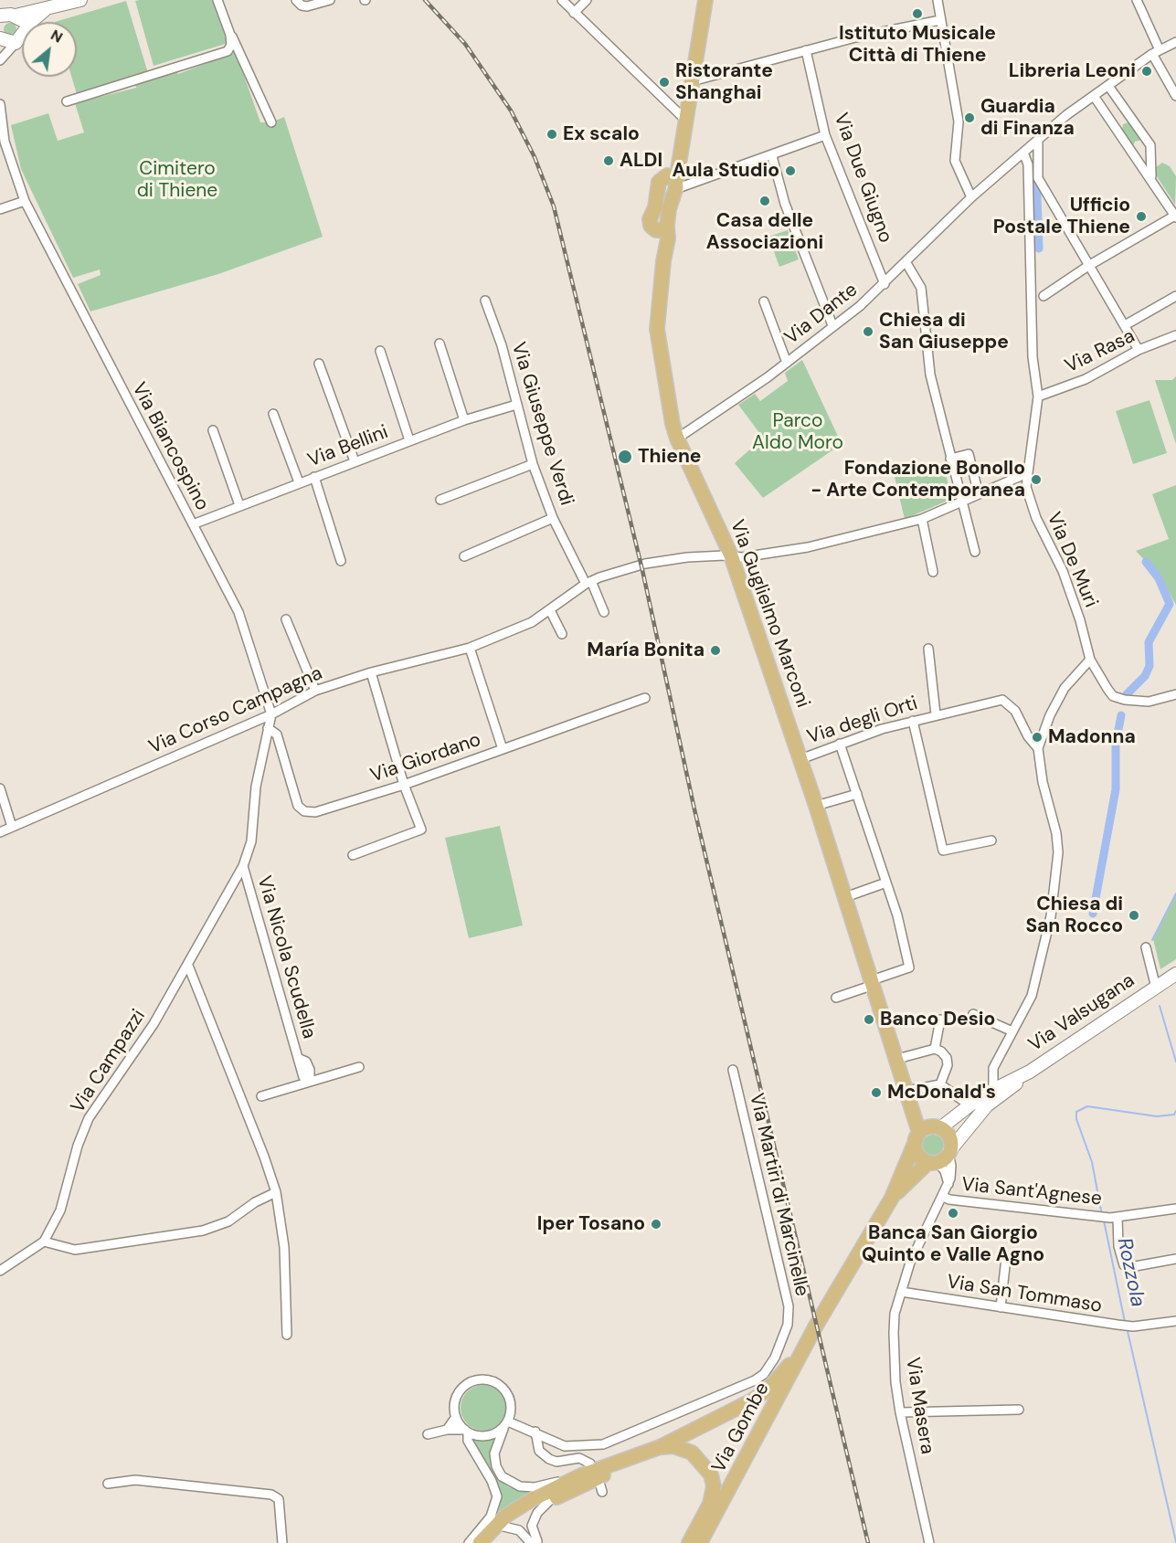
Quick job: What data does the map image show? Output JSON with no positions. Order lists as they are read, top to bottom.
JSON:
{
  "streets": {
    "main road": ["Via Guglielmo Marconi", "Via Valsugana", "Via Gombe"],
    "street": [
      "Via Due Giugno",
      "Via Dante",
      "Via Rasa",
      "Via Giuseppe Verdi",
      "Via Biancospino",
      "Via Bellini",
      "Via De Muri",
      "Via Corso Campagna",
      "Via degli Orti",
      "Via Giordano",
      "Via Nicola Scudella",
      "Via Campazzi",
      "Via Sant'Agnese",
      "Via Martiri di Marcinelle",
      "Via San Tommaso",
      "Via Masera"
    ]
  },
  "crossings": [
    ["Via Due Giugno", "Via Dante"],
    ["Via Dante", "Via De Muri"],
    ["Via Dante", "Via Guglielmo Marconi"],
    ["Via Rasa", "Via De Muri"],
    ["Via Giuseppe Verdi", "Via Bellini"],
    ["Via Giuseppe Verdi", "Via Corso Campagna"],
    ["Via Biancospino", "Via Bellini"],
    ["Via Biancospino", "Via Corso Campagna"],
    ["Via Biancospino", "Via Campazzi"],
    ["Via De Muri", "Via Corso Campagna"],
    ["Via Guglielmo Marconi", "Via Corso Campagna"],
    ["Via Guglielmo Marconi", "Via degli Orti"],
    ["Via Guglielmo Marconi", "Via Valsugana"],
    ["Via Guglielmo Marconi", "Via Masera"],
    ["Via Guglielmo Marconi", "Via Gombe"],
    ["Via Corso Campagna", "Via Campazzi"],
    ["Via Giordano", "Via Campazzi"],
    ["Via Nicola Scudella", "Via Campazzi"],
    ["Via Valsugana", "Via Masera"],
    ["Via Sant'Agnese", "Via Masera"],
    ["Via San Tommaso", "Via Masera"]
  ],
  "water": ["Rozzola"],
  "parks": ["Cimitero di Thiene", "Parco Aldo Moro"],
  "places": [
    "Istituto Musicale Città di Thiene",
    "Libreria Leoni",
    "Ristorante Shanghai",
    "Guardia di Finanza",
    "Ex scalo",
    "ALDI",
    "Aula Studio",
    "Casa delle Associazioni",
    "Ufficio Postale Thiene",
    "Chiesa di San Giuseppe",
    "Thiene",
    "Fondazione Bonollo - Arte Contemporanea",
    "María Bonita",
    "Madonna",
    "Chiesa di San Rocco",
    "Banco Desio",
    "McDonald's",
    "Banca San Giorgio Quinto e Valle Agno",
    "Iper Tosano"
  ],
  "north": "top right"
}
